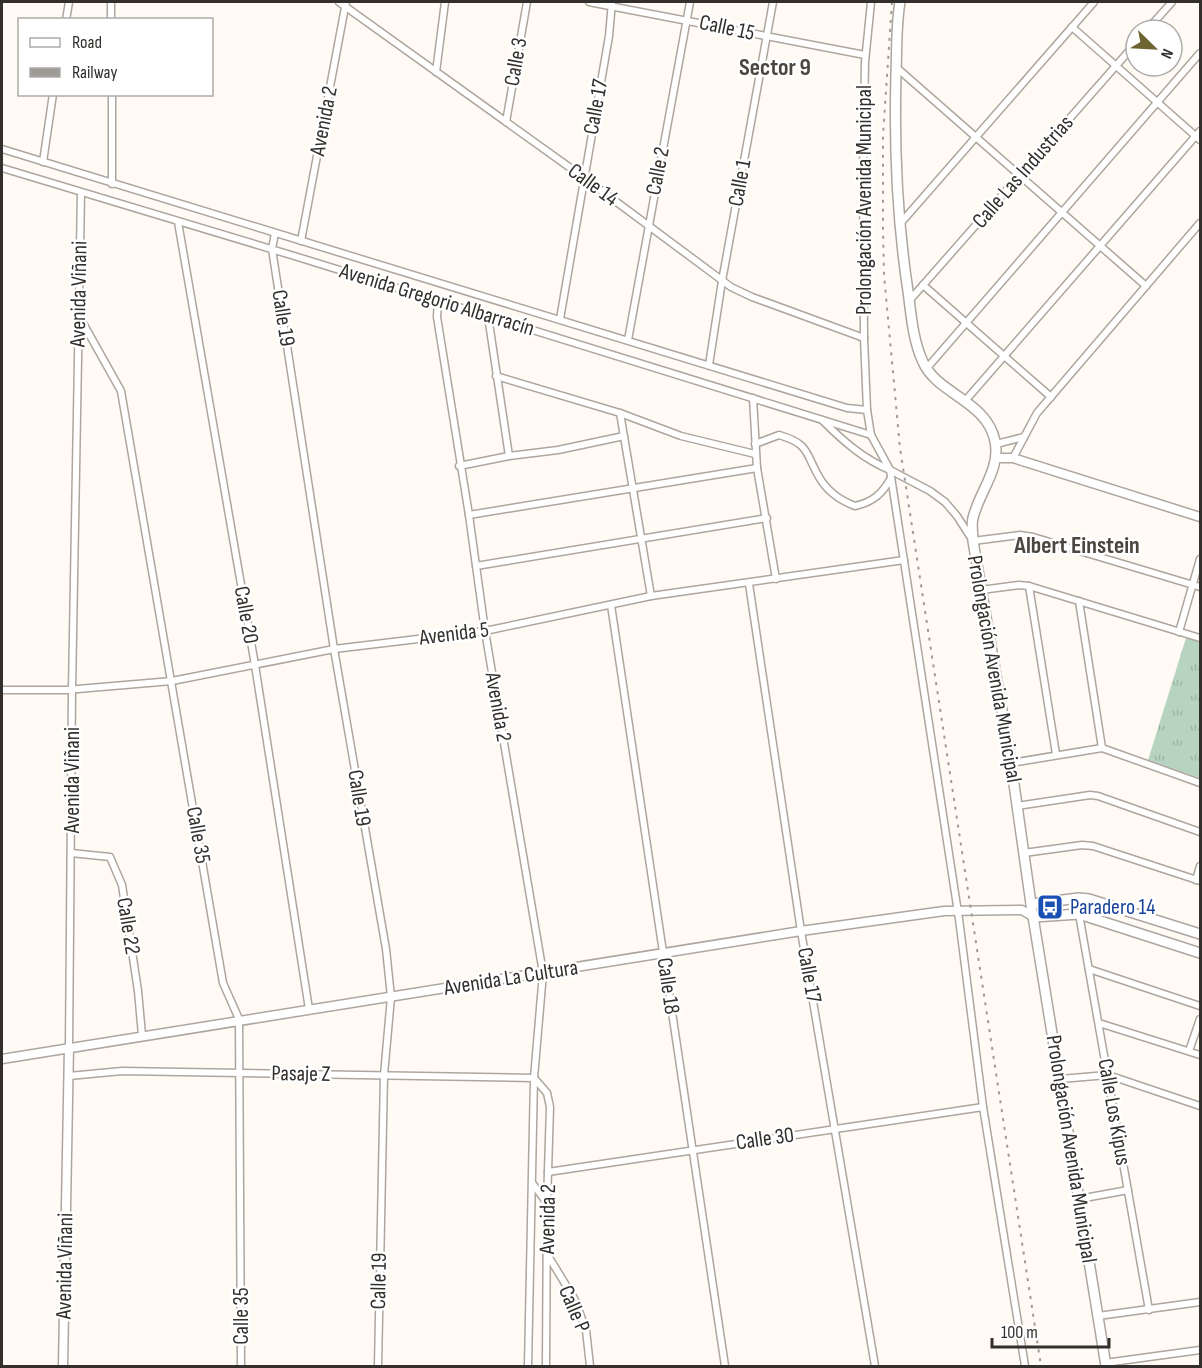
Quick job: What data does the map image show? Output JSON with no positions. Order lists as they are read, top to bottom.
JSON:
{
  "streets": {
    "main road": ["Prolongación Avenida Municipal"],
    "street": [
      "Calle 15",
      "Calle 3",
      "Calle 17",
      "Avenida 2",
      "Calle 2",
      "Calle Las Industrias",
      "Calle 1",
      "Calle 14",
      "Avenida Viñani",
      "Avenida Gregorio Albarracín",
      "Calle 19",
      "Calle 20",
      "Avenida 5",
      "Calle 35",
      "Calle 22",
      "Avenida La Cultura",
      "Calle 18",
      "Pasaje Z",
      "Calle Los Kipus",
      "Calle 30",
      "Calle P"
    ]
  },
  "crossings": [
    ["Calle 15", "Calle 17"],
    ["Calle 15", "Calle 2"],
    ["Calle 15", "Calle 1"],
    ["Calle 15", "Prolongación Avenida Municipal"],
    ["Calle 3", "Calle 14"],
    ["Calle 17", "Calle 14"],
    ["Calle 17", "Avenida Gregorio Albarracín"],
    ["Calle 17", "Avenida 5"],
    ["Calle 17", "Avenida La Cultura"],
    ["Calle 17", "Calle 30"],
    ["Avenida 2", "Calle 14"],
    ["Avenida 2", "Avenida Gregorio Albarracín"],
    ["Avenida 2", "Avenida 5"],
    ["Avenida 2", "Avenida La Cultura"],
    ["Avenida 2", "Pasaje Z"],
    ["Avenida 2", "Calle 30"],
    ["Avenida 2", "Calle P"],
    ["Calle 2", "Calle 14"],
    ["Calle 2", "Avenida Gregorio Albarracín"],
    ["Calle Las Industrias", "Prolongación Avenida Municipal"],
    ["Calle 1", "Calle 14"],
    ["Calle 1", "Avenida Gregorio Albarracín"],
    ["Calle 14", "Prolongación Avenida Municipal"],
    ["Prolongación Avenida Municipal", "Avenida Gregorio Albarracín"],
    ["Avenida Viñani", "Avenida Gregorio Albarracín"],
    ["Avenida Viñani", "Avenida 5"],
    ["Avenida Viñani", "Calle 35"],
    ["Avenida Viñani", "Calle 22"],
    ["Avenida Viñani", "Avenida La Cultura"],
    ["Avenida Viñani", "Pasaje Z"],
    ["Avenida Gregorio Albarracín", "Calle 19"],
    ["Avenida Gregorio Albarracín", "Calle 20"],
    ["Calle 19", "Avenida 5"],
    ["Calle 19", "Avenida La Cultura"],
    ["Calle 19", "Pasaje Z"],
    ["Calle 20", "Avenida 5"],
    ["Calle 20", "Avenida La Cultura"],
    ["Avenida 5", "Calle 35"],
    ["Avenida 5", "Calle 18"],
    ["Calle 35", "Avenida La Cultura"],
    ["Calle 35", "Pasaje Z"],
    ["Calle 22", "Avenida La Cultura"],
    ["Avenida La Cultura", "Calle 18"],
    ["Calle 18", "Calle 30"]
  ],
  "districts": ["Sector 9", "Albert Einstein"],
  "places": {
    "bus stop": ["Paradero 14"]
  },
  "legend": ["Road", "Railway"],
  "scale_bar": "100 m",
  "north": "bottom right"
}
